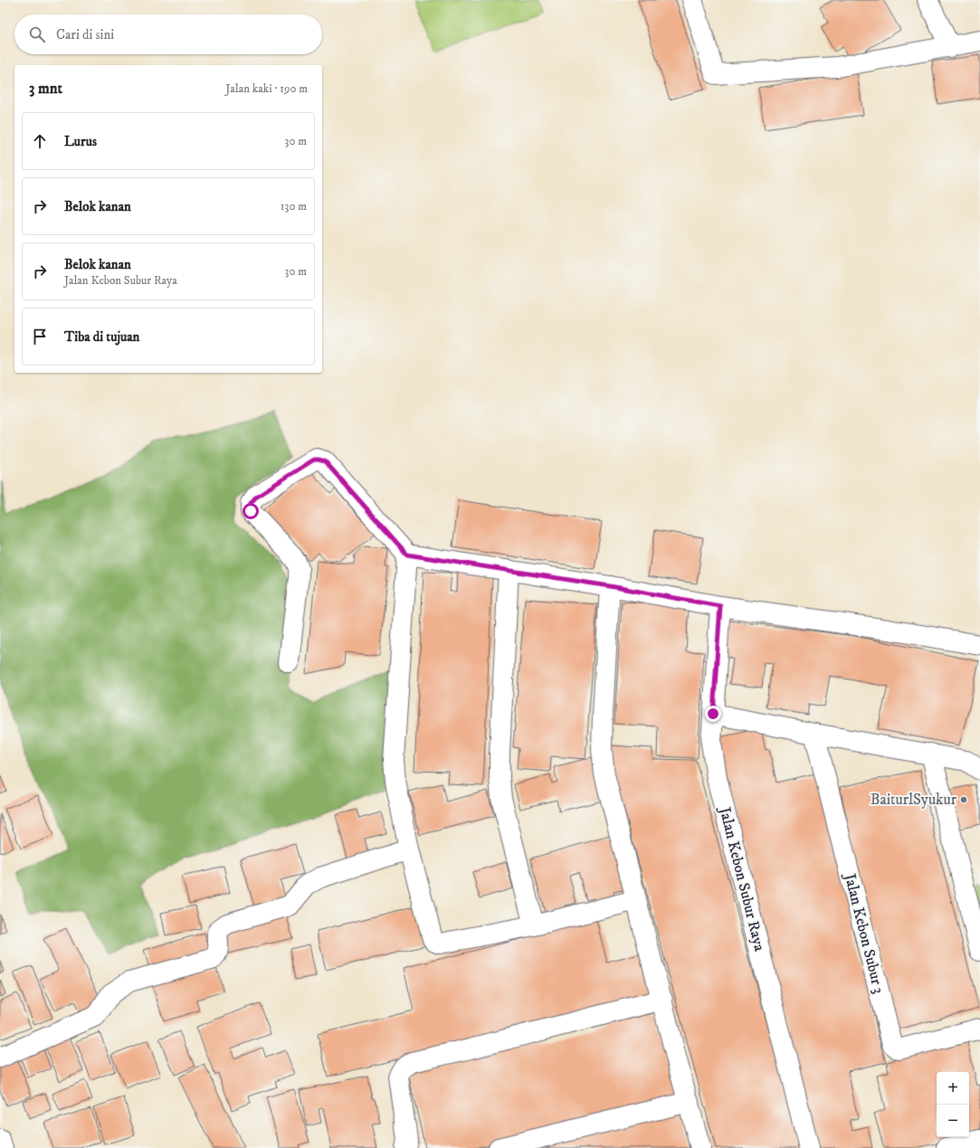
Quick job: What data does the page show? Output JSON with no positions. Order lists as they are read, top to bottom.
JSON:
{
  "streets": {
    "street": ["Jalan Kebon Subur Raya", "Jalan Kebon Subur 3"]
  },
  "places": ["BaiturlSyukur"],
  "page": {
    "search": "Cari di sini",
    "heading": ["3 mnt", "Jalan kaki · 190 m"],
    "list": [
      ["Lurus", "30 m"],
      ["Belok kanan", "130 m"],
      ["Belok kanan", "Jalan Kebon Subur Raya", "30 m"],
      "Tiba di tujuan"
    ],
    "map_buttons": ["+", "−"]
  }
}
